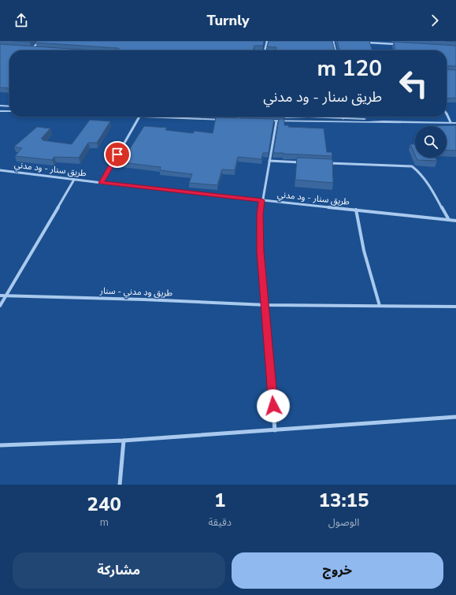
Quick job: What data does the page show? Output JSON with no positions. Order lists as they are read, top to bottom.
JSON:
{
  "streets": {
    "street": ["طريق سنار - ود مدني", "طريق ود مدني - سنار"]
  },
  "page": {
    "header": "Turnly",
    "turn": ["120 m", "طريق سنار - ود مدني"],
    "eta": [
      "13:15",
      "الوصول",
      "1",
      "دقيقة",
      "240",
      "m"
    ],
    "buttons": ["خروج", "مشاركة"]
  }
}
